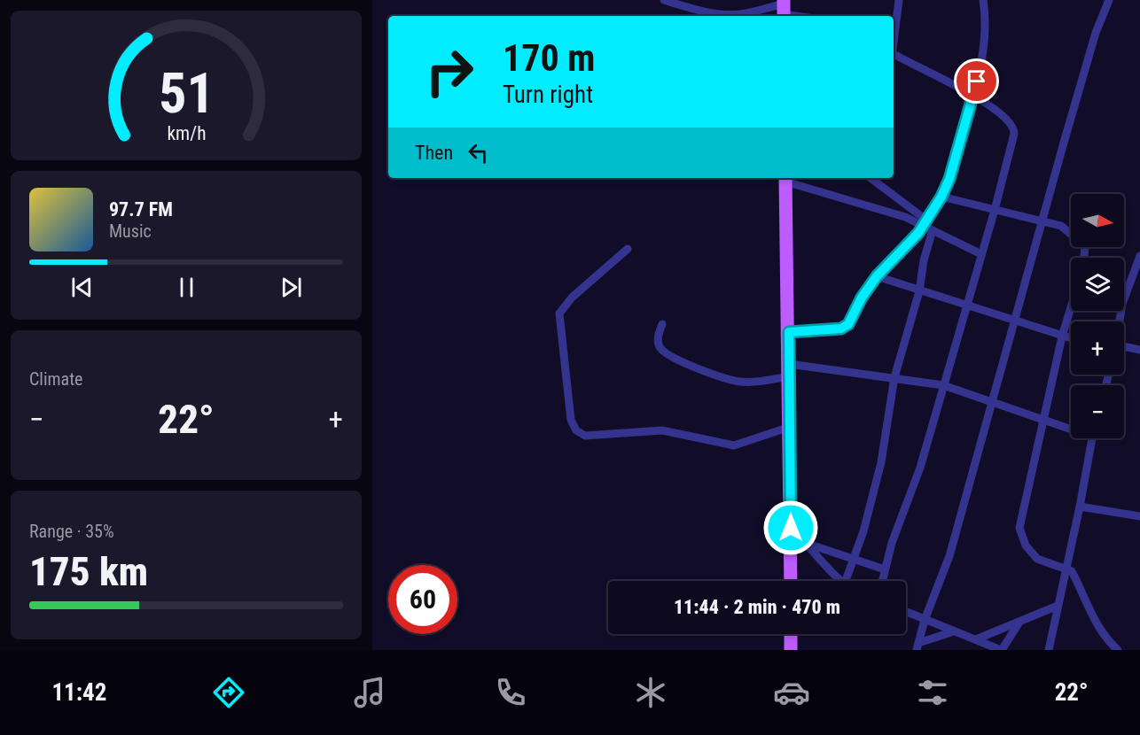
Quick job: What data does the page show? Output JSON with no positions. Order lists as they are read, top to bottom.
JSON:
{
  "north": "right",
  "page": {
    "turn": ["170 m", "Turn right"],
    "then": "Then",
    "song": ["97.7 FM", "Music"],
    "map_buttons": ["+", "−"],
    "tile": [
      "Climate",
      ["Range · 35%", "175 km"]
    ],
    "heat": ["−", "22°", "+"],
    "limit": "60",
    "trip": "11:44 · 2 min · 470 m",
    "tabs": ["11:42", "22°"],
    "gauge": ["51", "km/h"]
  }
}
